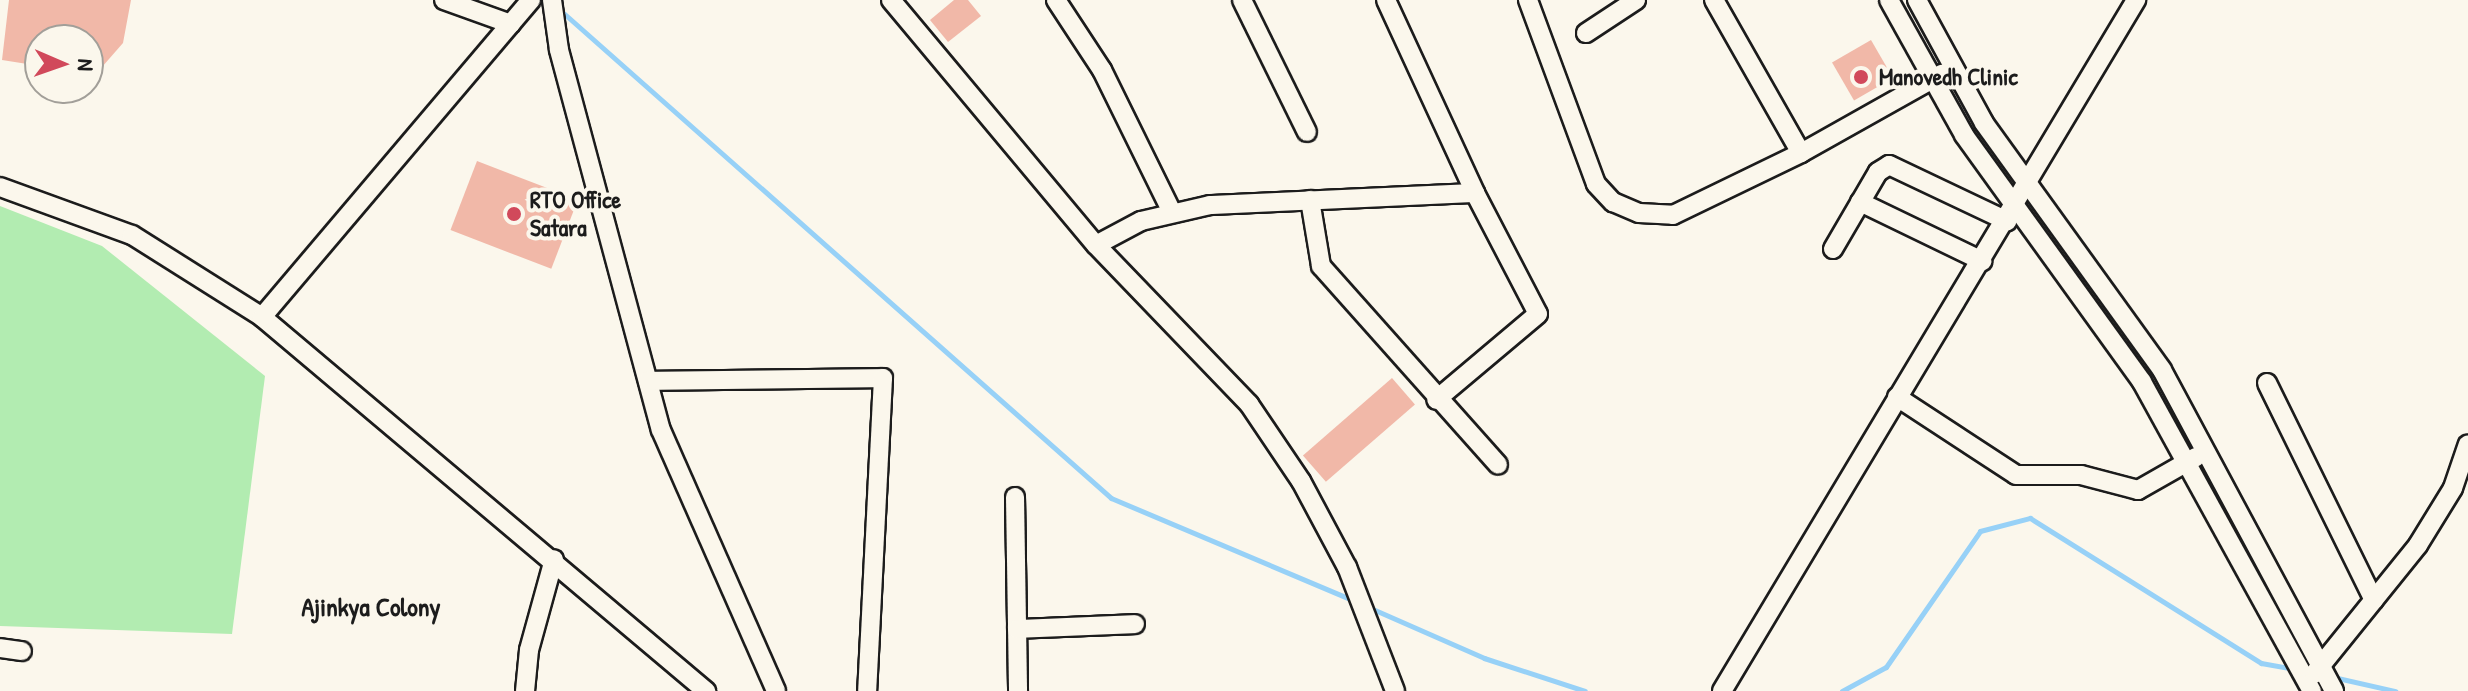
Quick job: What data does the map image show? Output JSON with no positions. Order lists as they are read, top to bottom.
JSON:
{
  "districts": ["Ajinkya Colony"],
  "places": ["Manovedh Clinic", "RTO Office Satara"],
  "north": "right"
}
